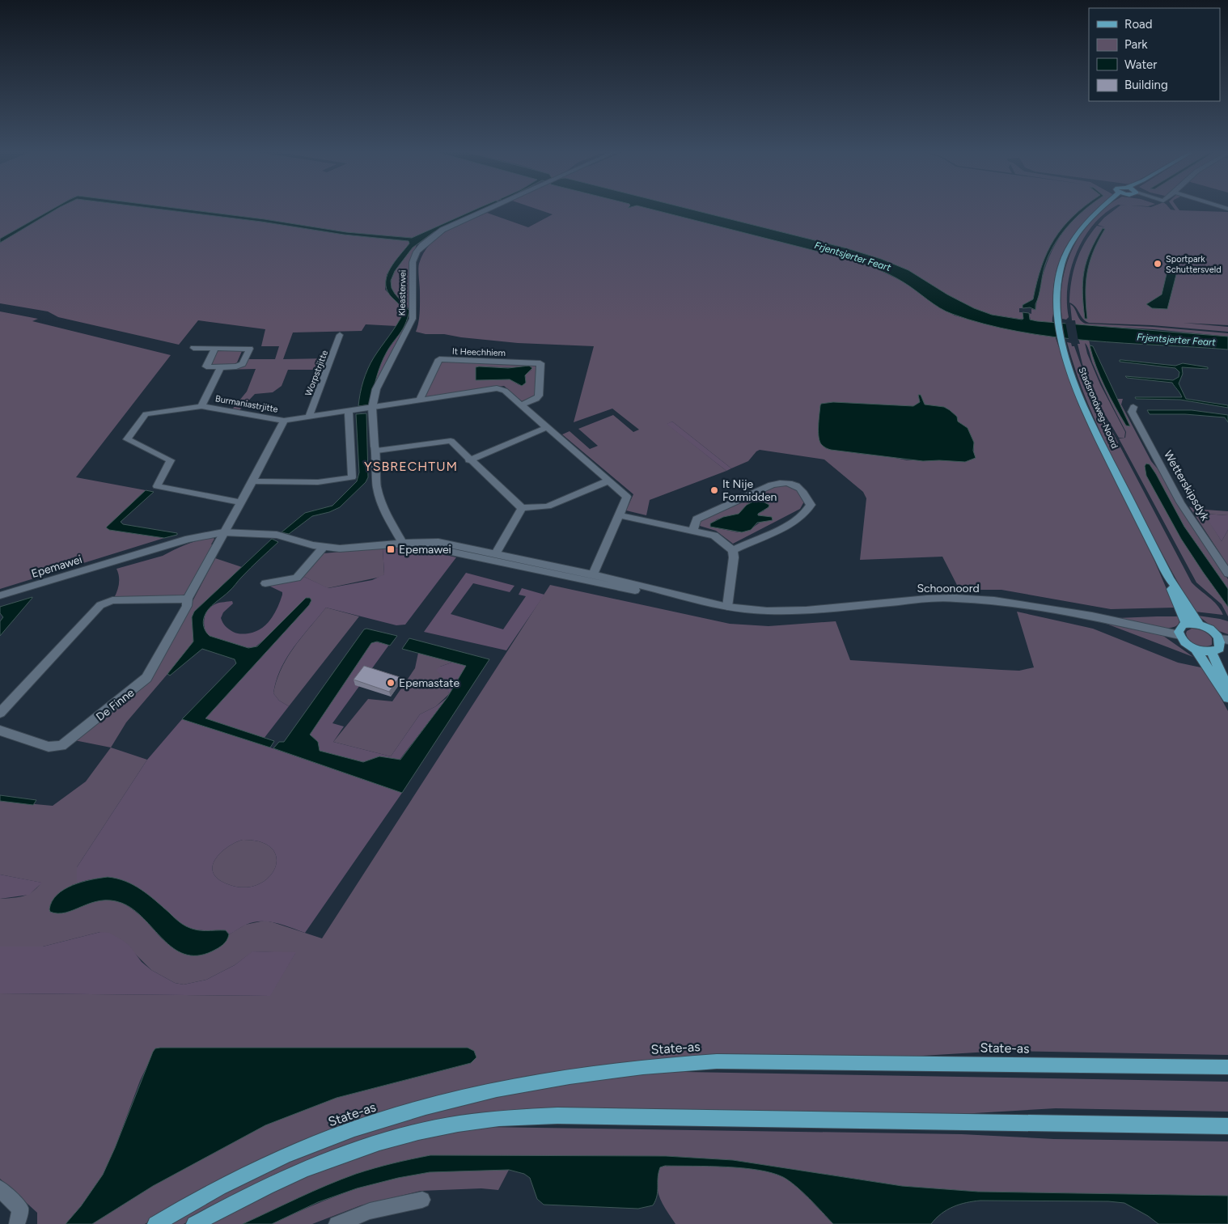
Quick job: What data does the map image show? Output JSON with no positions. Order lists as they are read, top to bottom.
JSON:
{
  "streets": {
    "main road": ["Stadsrondweg-Noord", "State-as"],
    "street": [
      "Kleasterwei",
      "It Heechhiem",
      "Worpstrjitte",
      "Burmaniastrjitte",
      "Wetterskipsdyk",
      "Epemawei",
      "Schoonoord",
      "De Finne"
    ]
  },
  "crossings": [
    ["Kleasterwei", "Burmaniastrjitte"],
    ["Kleasterwei", "Epemawei"],
    ["It Heechhiem", "Burmaniastrjitte"],
    ["Worpstrjitte", "Burmaniastrjitte"],
    ["Burmaniastrjitte", "De Finne"],
    ["Epemawei", "Schoonoord"],
    ["Epemawei", "De Finne"]
  ],
  "districts": ["YSBRECHTUM"],
  "water": ["Frjentsjerter Feart"],
  "places": {
    "other": ["Sportpark Schuttersveld", "It Nije Formidden", "Epemastate"],
    "transit": ["Epemawei"]
  },
  "legend": [
    "Road",
    "Park",
    "Water",
    "Building"
  ]
}
